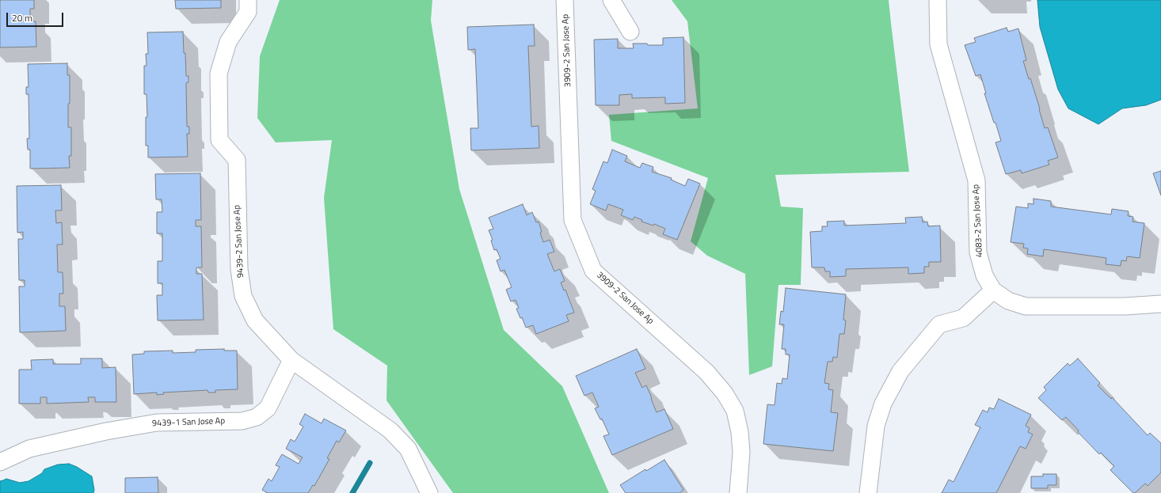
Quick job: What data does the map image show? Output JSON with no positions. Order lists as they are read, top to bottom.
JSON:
{
  "streets": {
    "street": [
      "3909-2 San Jose Ap",
      "4083-2 San Jose Ap",
      "9439-2 San Jose Ap",
      "9439-1 San Jose Ap"
    ]
  },
  "crossings": [
    ["9439-2 San Jose Ap", "9439-1 San Jose Ap"]
  ],
  "scale_bar": "20 m"
}
